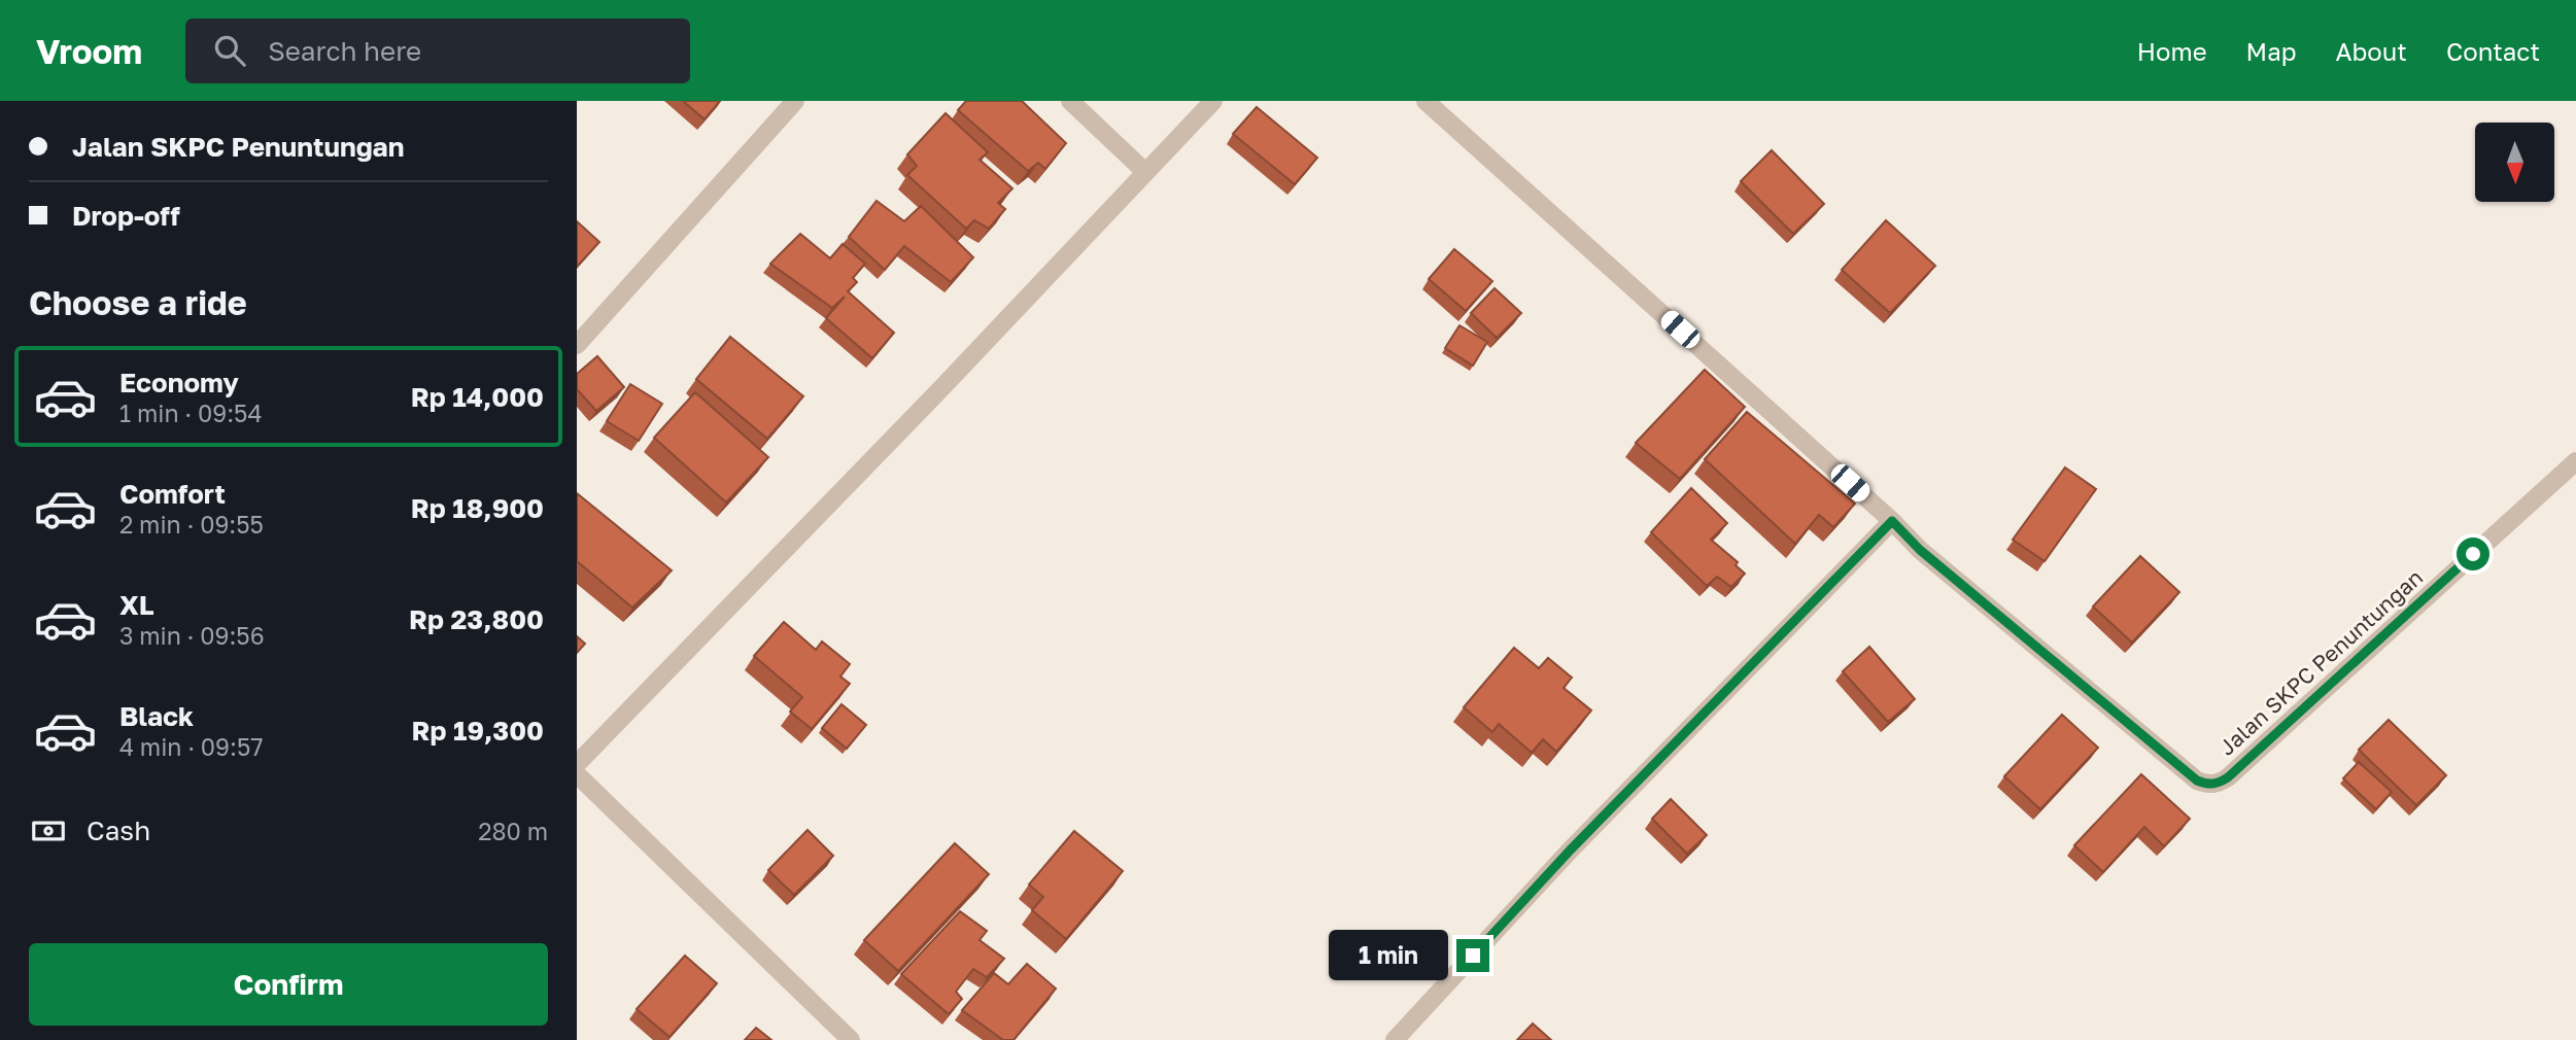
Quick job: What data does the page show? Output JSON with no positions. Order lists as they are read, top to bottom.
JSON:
{
  "streets": {
    "street": ["Jalan SKPC Penuntungan"]
  },
  "north": "bottom",
  "page": {
    "header": "Vroom",
    "search": "Search here",
    "nav": [
      "Home",
      "Map",
      "About",
      "Contact"
    ],
    "banner": ["Jalan SKPC Penuntungan", "Drop-off"],
    "heading": "Choose a ride",
    "list": [
      {
        "name": "Economy",
        "note": "1 min · 09:54",
        "value": "Rp 14,000"
      },
      {
        "name": "Comfort",
        "note": "2 min · 09:55",
        "value": "Rp 18,900"
      },
      {
        "name": "XL",
        "note": "3 min · 09:56",
        "value": "Rp 23,800"
      },
      {
        "name": "Black",
        "note": "4 min · 09:57",
        "value": "Rp 19,300"
      }
    ],
    "pay": ["Cash", "280 m"],
    "buttons": "Confirm",
    "bubble": "1 min"
  }
}
